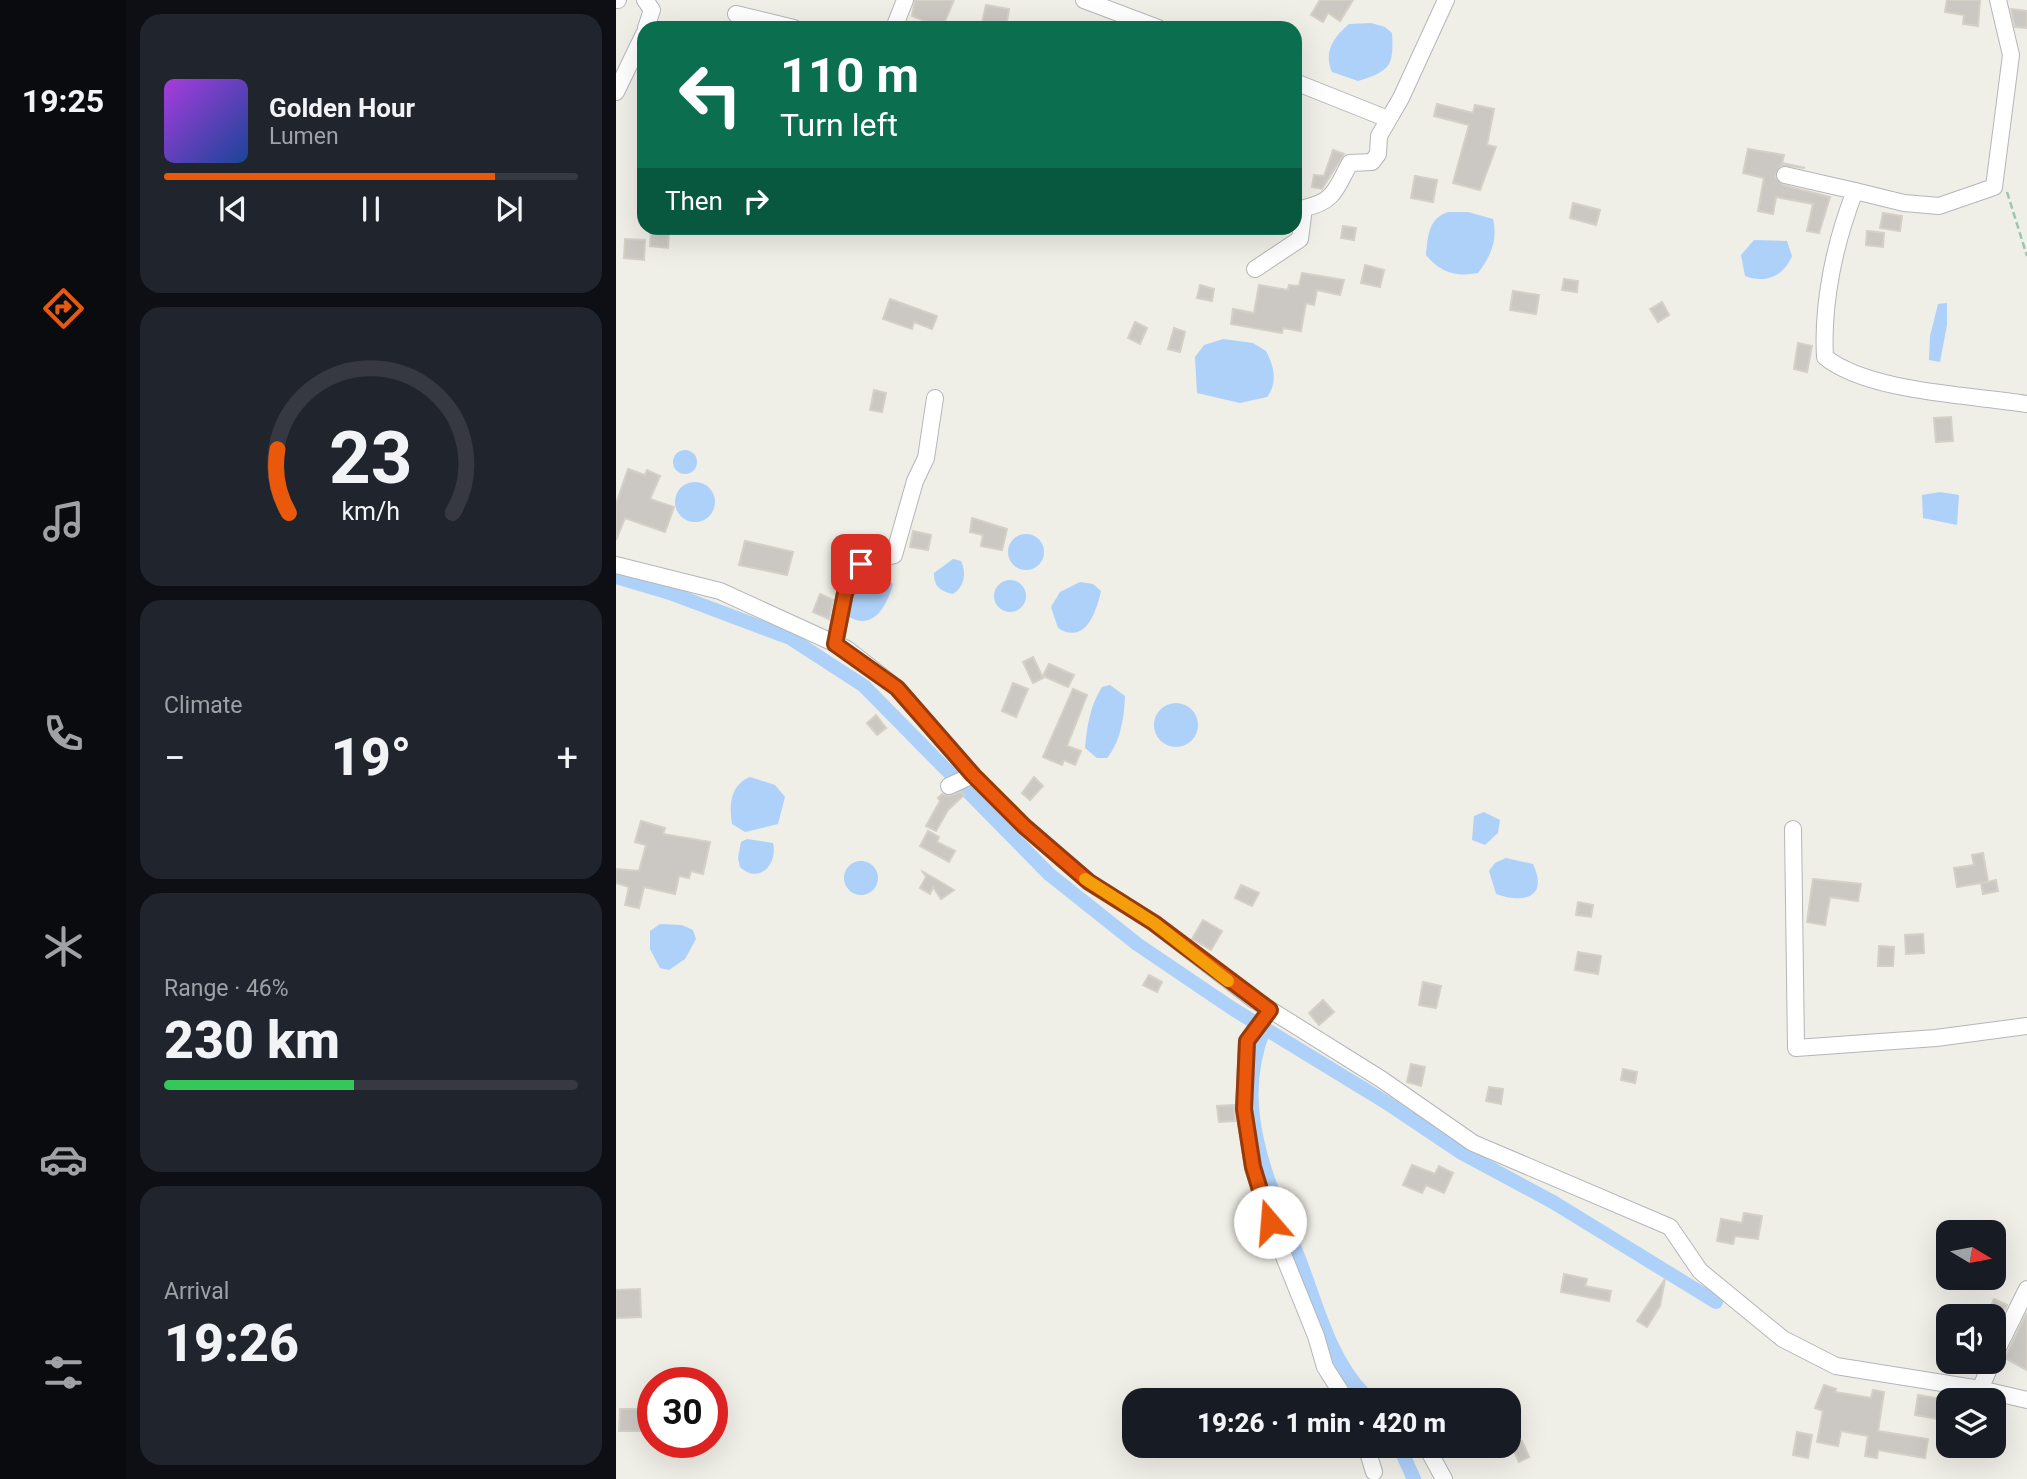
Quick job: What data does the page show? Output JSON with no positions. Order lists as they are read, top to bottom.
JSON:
{
  "north": "right",
  "page": {
    "tabs": "19:25",
    "turn": ["110 m", "Turn left"],
    "song": ["Golden Hour", "Lumen"],
    "then": "Then",
    "tile": [
      "Climate",
      ["Range · 46%", "230 km"],
      ["Arrival", "19:26"]
    ],
    "heat": ["−", "19°", "+"],
    "limit": "30",
    "trip": "19:26 · 1 min · 420 m",
    "gauge": ["23", "km/h"]
  }
}
